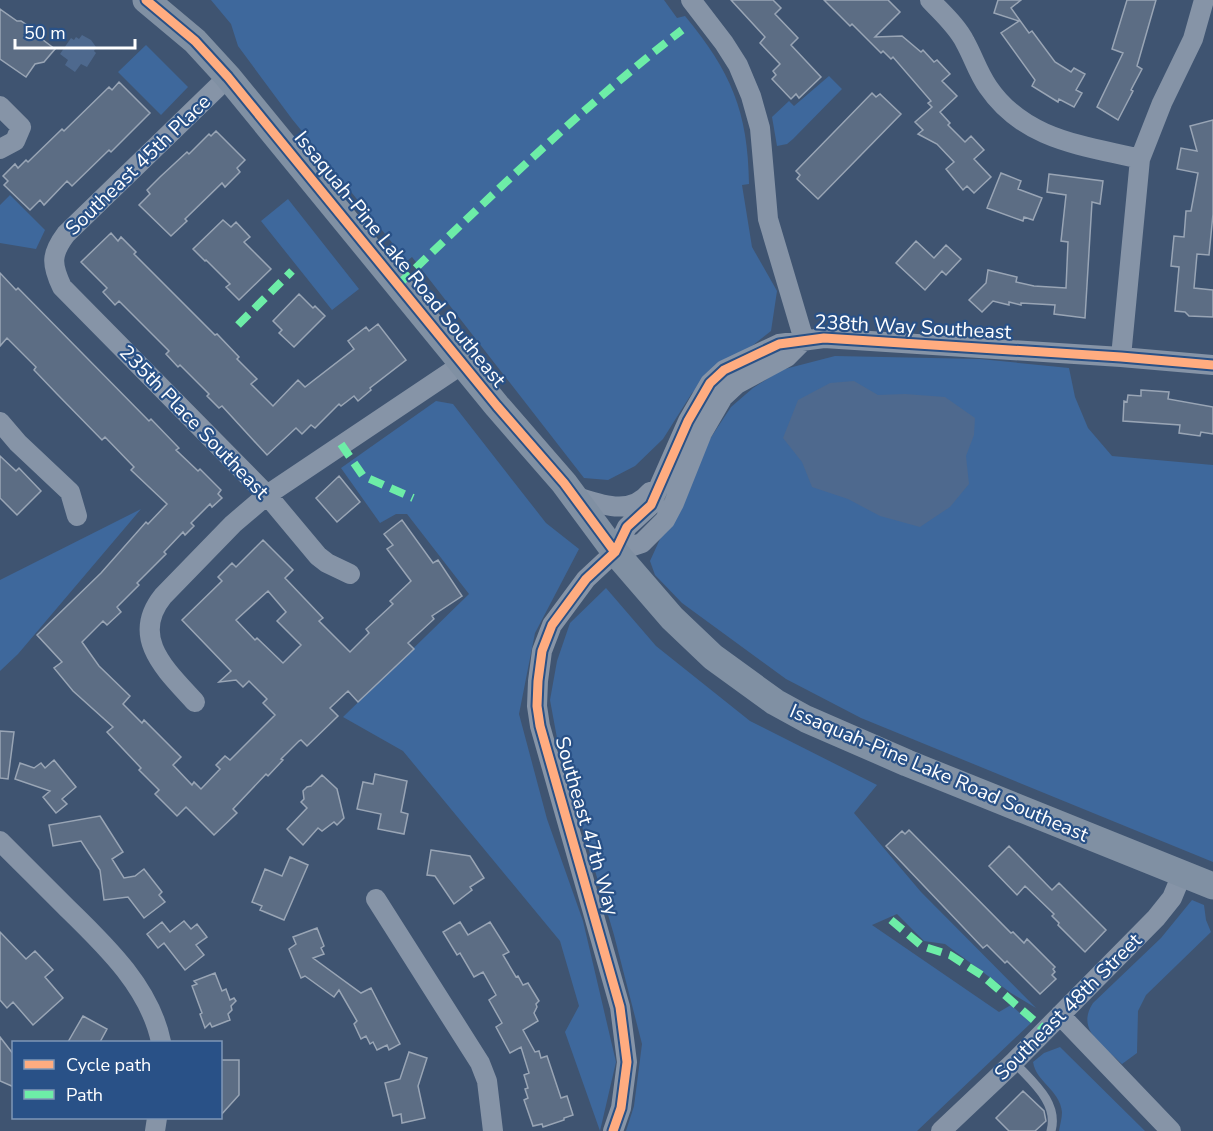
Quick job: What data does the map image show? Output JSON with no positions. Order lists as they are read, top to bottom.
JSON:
{
  "streets": {
    "main road": ["Issaquah-Pine Lake Road Southeast"],
    "street": [
      "Southeast 45th Place",
      "238th Way Southeast",
      "235th Place Southeast",
      "Southeast 47th Way",
      "Southeast 48th Street"
    ]
  },
  "crossings": [
    ["Southeast 45th Place", "Issaquah-Pine Lake Road Southeast"],
    ["Southeast 45th Place", "235th Place Southeast"],
    ["Issaquah-Pine Lake Road Southeast", "238th Way Southeast"],
    ["Issaquah-Pine Lake Road Southeast", "Southeast 47th Way"],
    ["Issaquah-Pine Lake Road Southeast", "Southeast 48th Street"],
    ["238th Way Southeast", "Southeast 47th Way"]
  ],
  "legend": ["Cycle path", "Path"],
  "scale_bar": "50 m"
}
